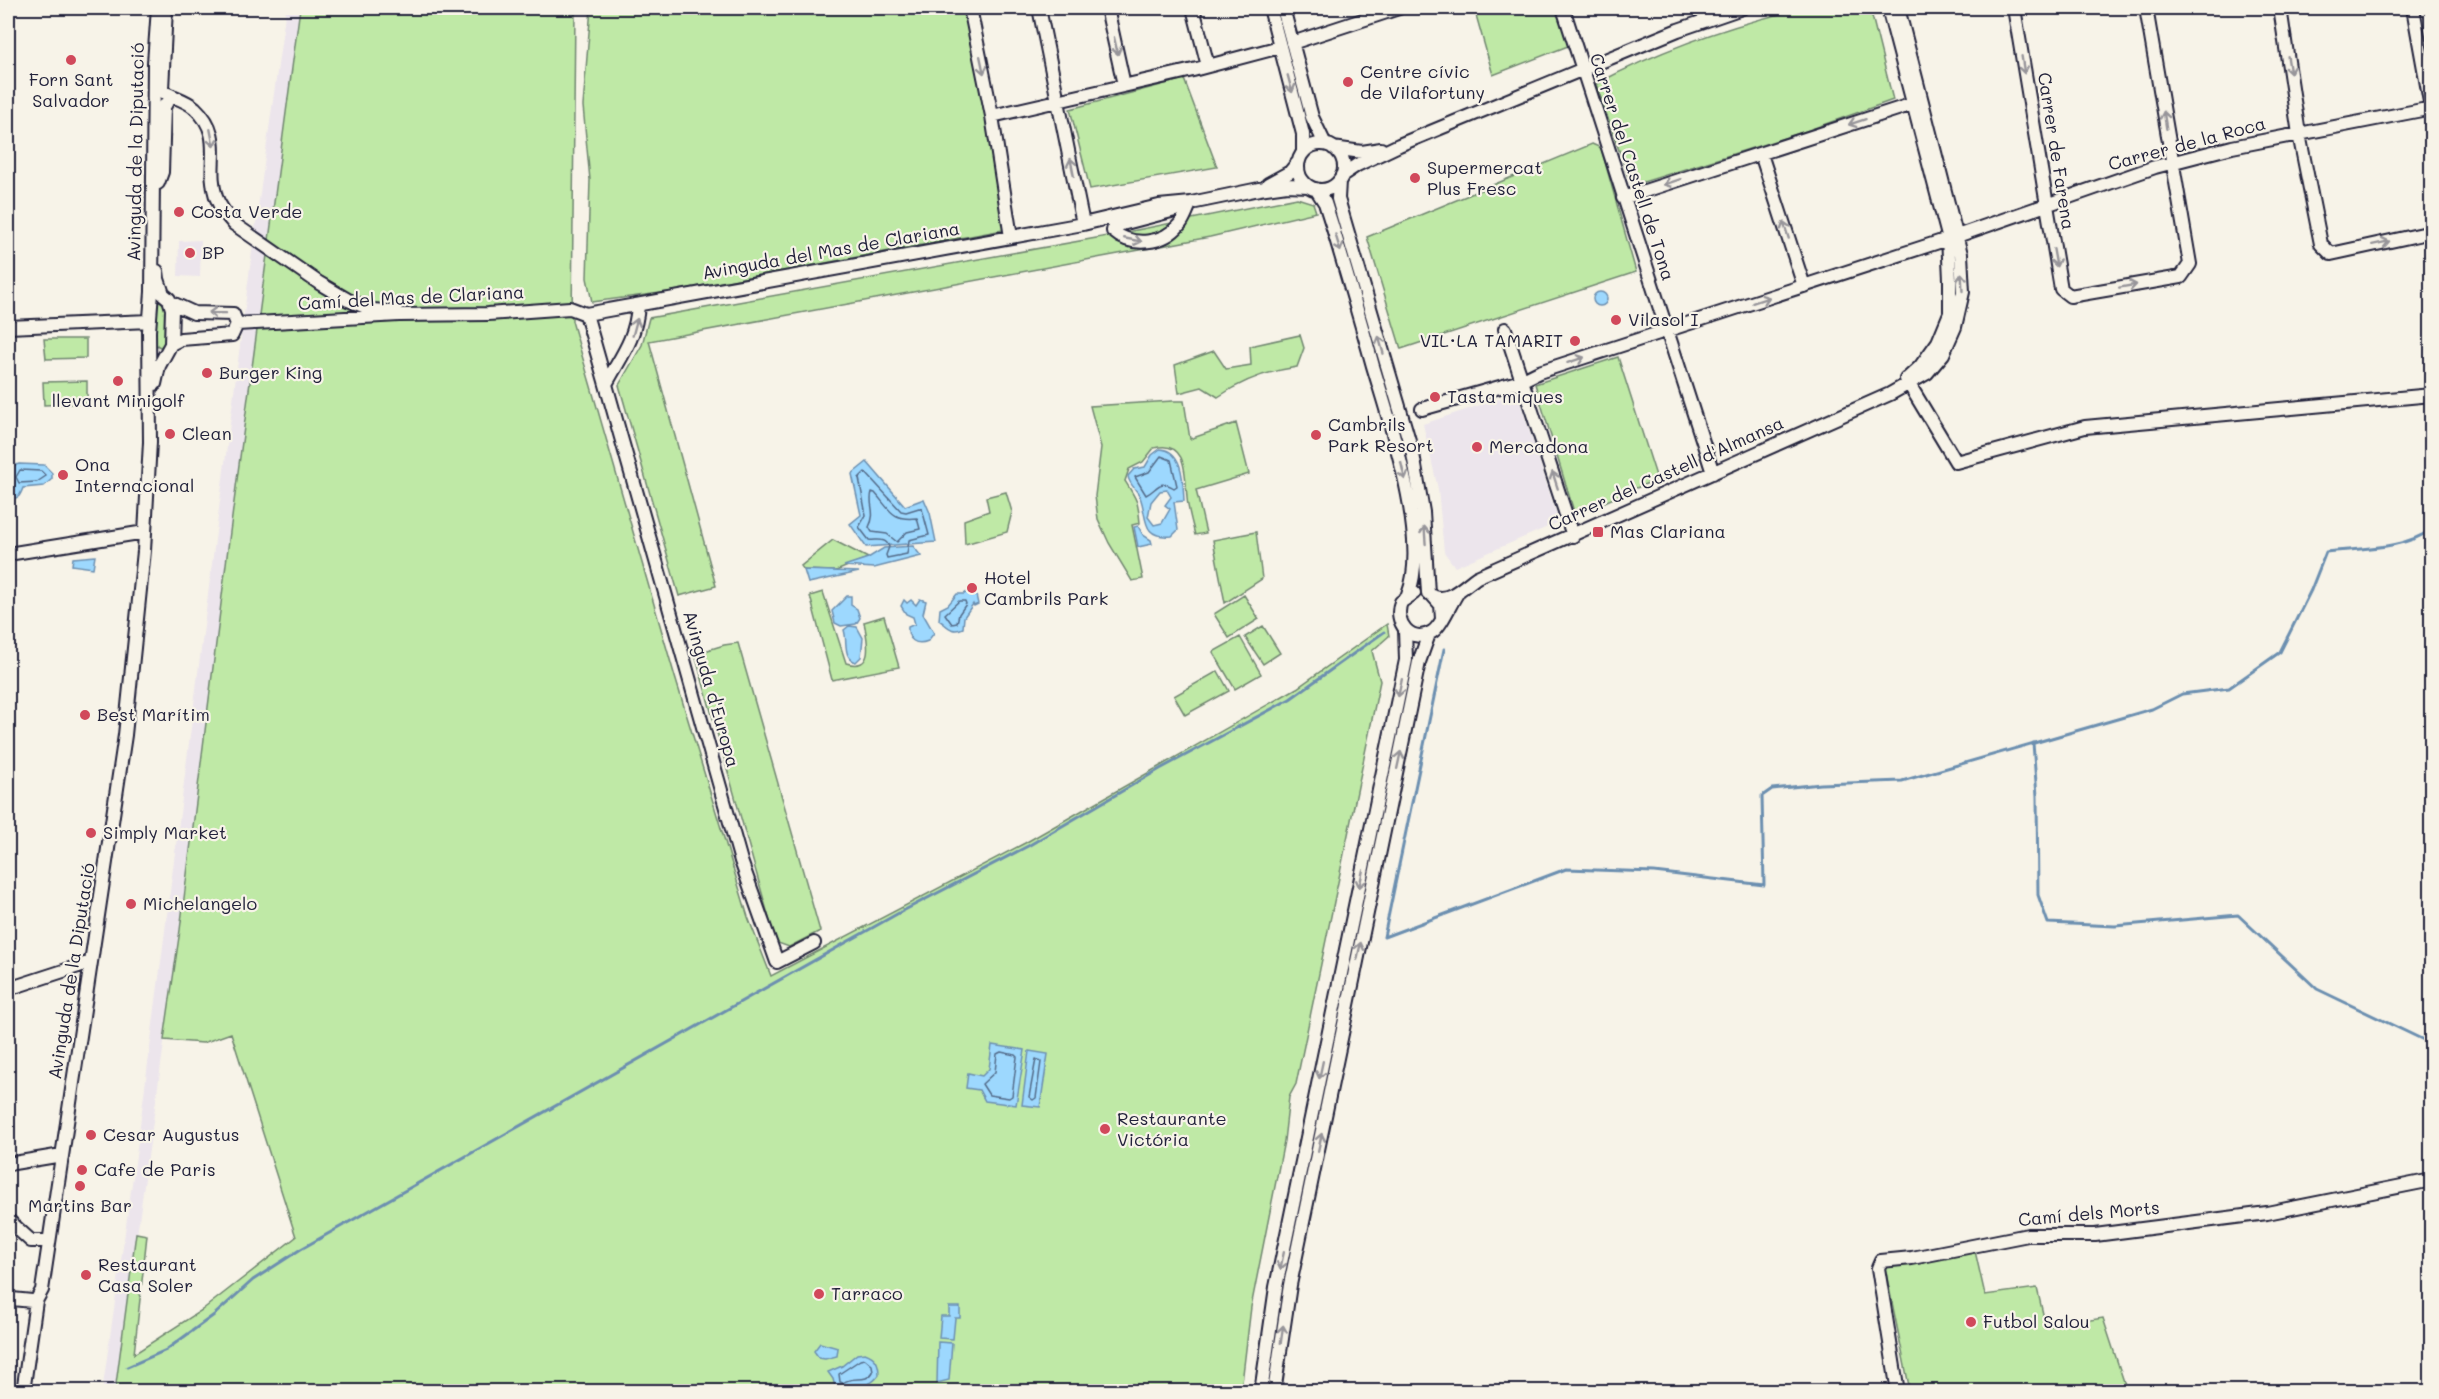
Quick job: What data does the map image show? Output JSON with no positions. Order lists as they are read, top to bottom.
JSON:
{
  "streets": {
    "street": [
      "Carrer de la Roca",
      "Carrer de Farena",
      "Avinguda de la Diputació",
      "Carrer del Castell de Tona",
      "Avinguda del Mas de Clariana",
      "Camí del Mas de Clariana",
      "Carrer del Castell d'Almansa",
      "Avinguda d'Europa",
      "Camí dels Morts"
    ]
  },
  "crossings": [
    ["Carrer de la Roca", "Carrer de Farena"],
    ["Carrer de la Roca", "Carrer del Castell de Tona"],
    ["Carrer de la Roca", "Carrer del Castell d'Almansa"],
    ["Carrer del Castell de Tona", "Carrer del Castell d'Almansa"],
    ["Avinguda del Mas de Clariana", "Camí del Mas de Clariana"],
    ["Avinguda del Mas de Clariana", "Avinguda d'Europa"],
    ["Camí del Mas de Clariana", "Avinguda d'Europa"]
  ],
  "places": {
    "other": [
      "Forn Sant Salvador",
      "Centre cívic de Vilafortuny",
      "Supermercat Plus Fresc",
      "Costa Verde",
      "BP",
      "Vilasol I",
      "VIL·LA TAMARIT",
      "Burger King",
      "llevant Minigolf",
      "Tasta miques",
      "Clean",
      "Cambrils Park Resort",
      "Mercadona",
      "Ona Internacional",
      "Hotel Cambrils Park",
      "Best Marítim",
      "Simply Market",
      "Michelangelo",
      "Restaurante Victória",
      "Cesar Augustus",
      "Cafe de Paris",
      "Martins Bar",
      "Restaurant Casa Soler",
      "Tarraco",
      "Futbol Salou"
    ],
    "transit": ["Mas Clariana"]
  }
}
